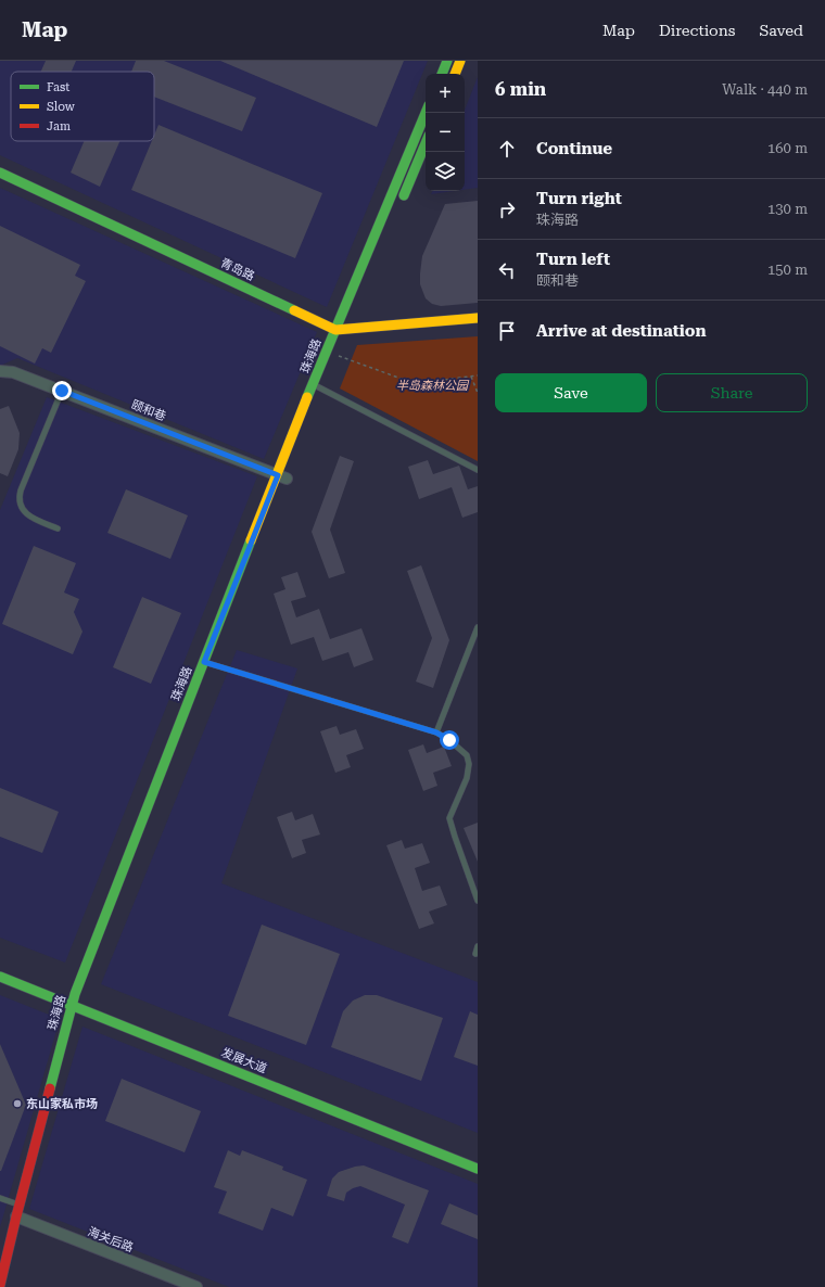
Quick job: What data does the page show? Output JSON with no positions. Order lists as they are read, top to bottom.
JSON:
{
  "streets": {
    "main road": ["青岛路", "珠海路", "发展大道"],
    "street": ["颐和巷", "海关后路"]
  },
  "crossings": [
    ["青岛路", "珠海路"],
    ["珠海路", "颐和巷"],
    ["珠海路", "发展大道"],
    ["珠海路", "海关后路"]
  ],
  "parks": ["半岛森林公园"],
  "places": ["东山家私市场"],
  "legend": ["Fast", "Slow", "Jam"],
  "page": {
    "header": "Map",
    "nav": ["Map", "Directions", "Saved"],
    "heading": ["6 min", "Walk · 440 m"],
    "map_buttons": ["+", "−"],
    "list": [
      ["Continue", "160 m"],
      ["Turn right", "珠海路", "130 m"],
      ["Turn left", "颐和巷", "150 m"],
      "Arrive at destination"
    ],
    "buttons": ["Save", "Share"]
  }
}
